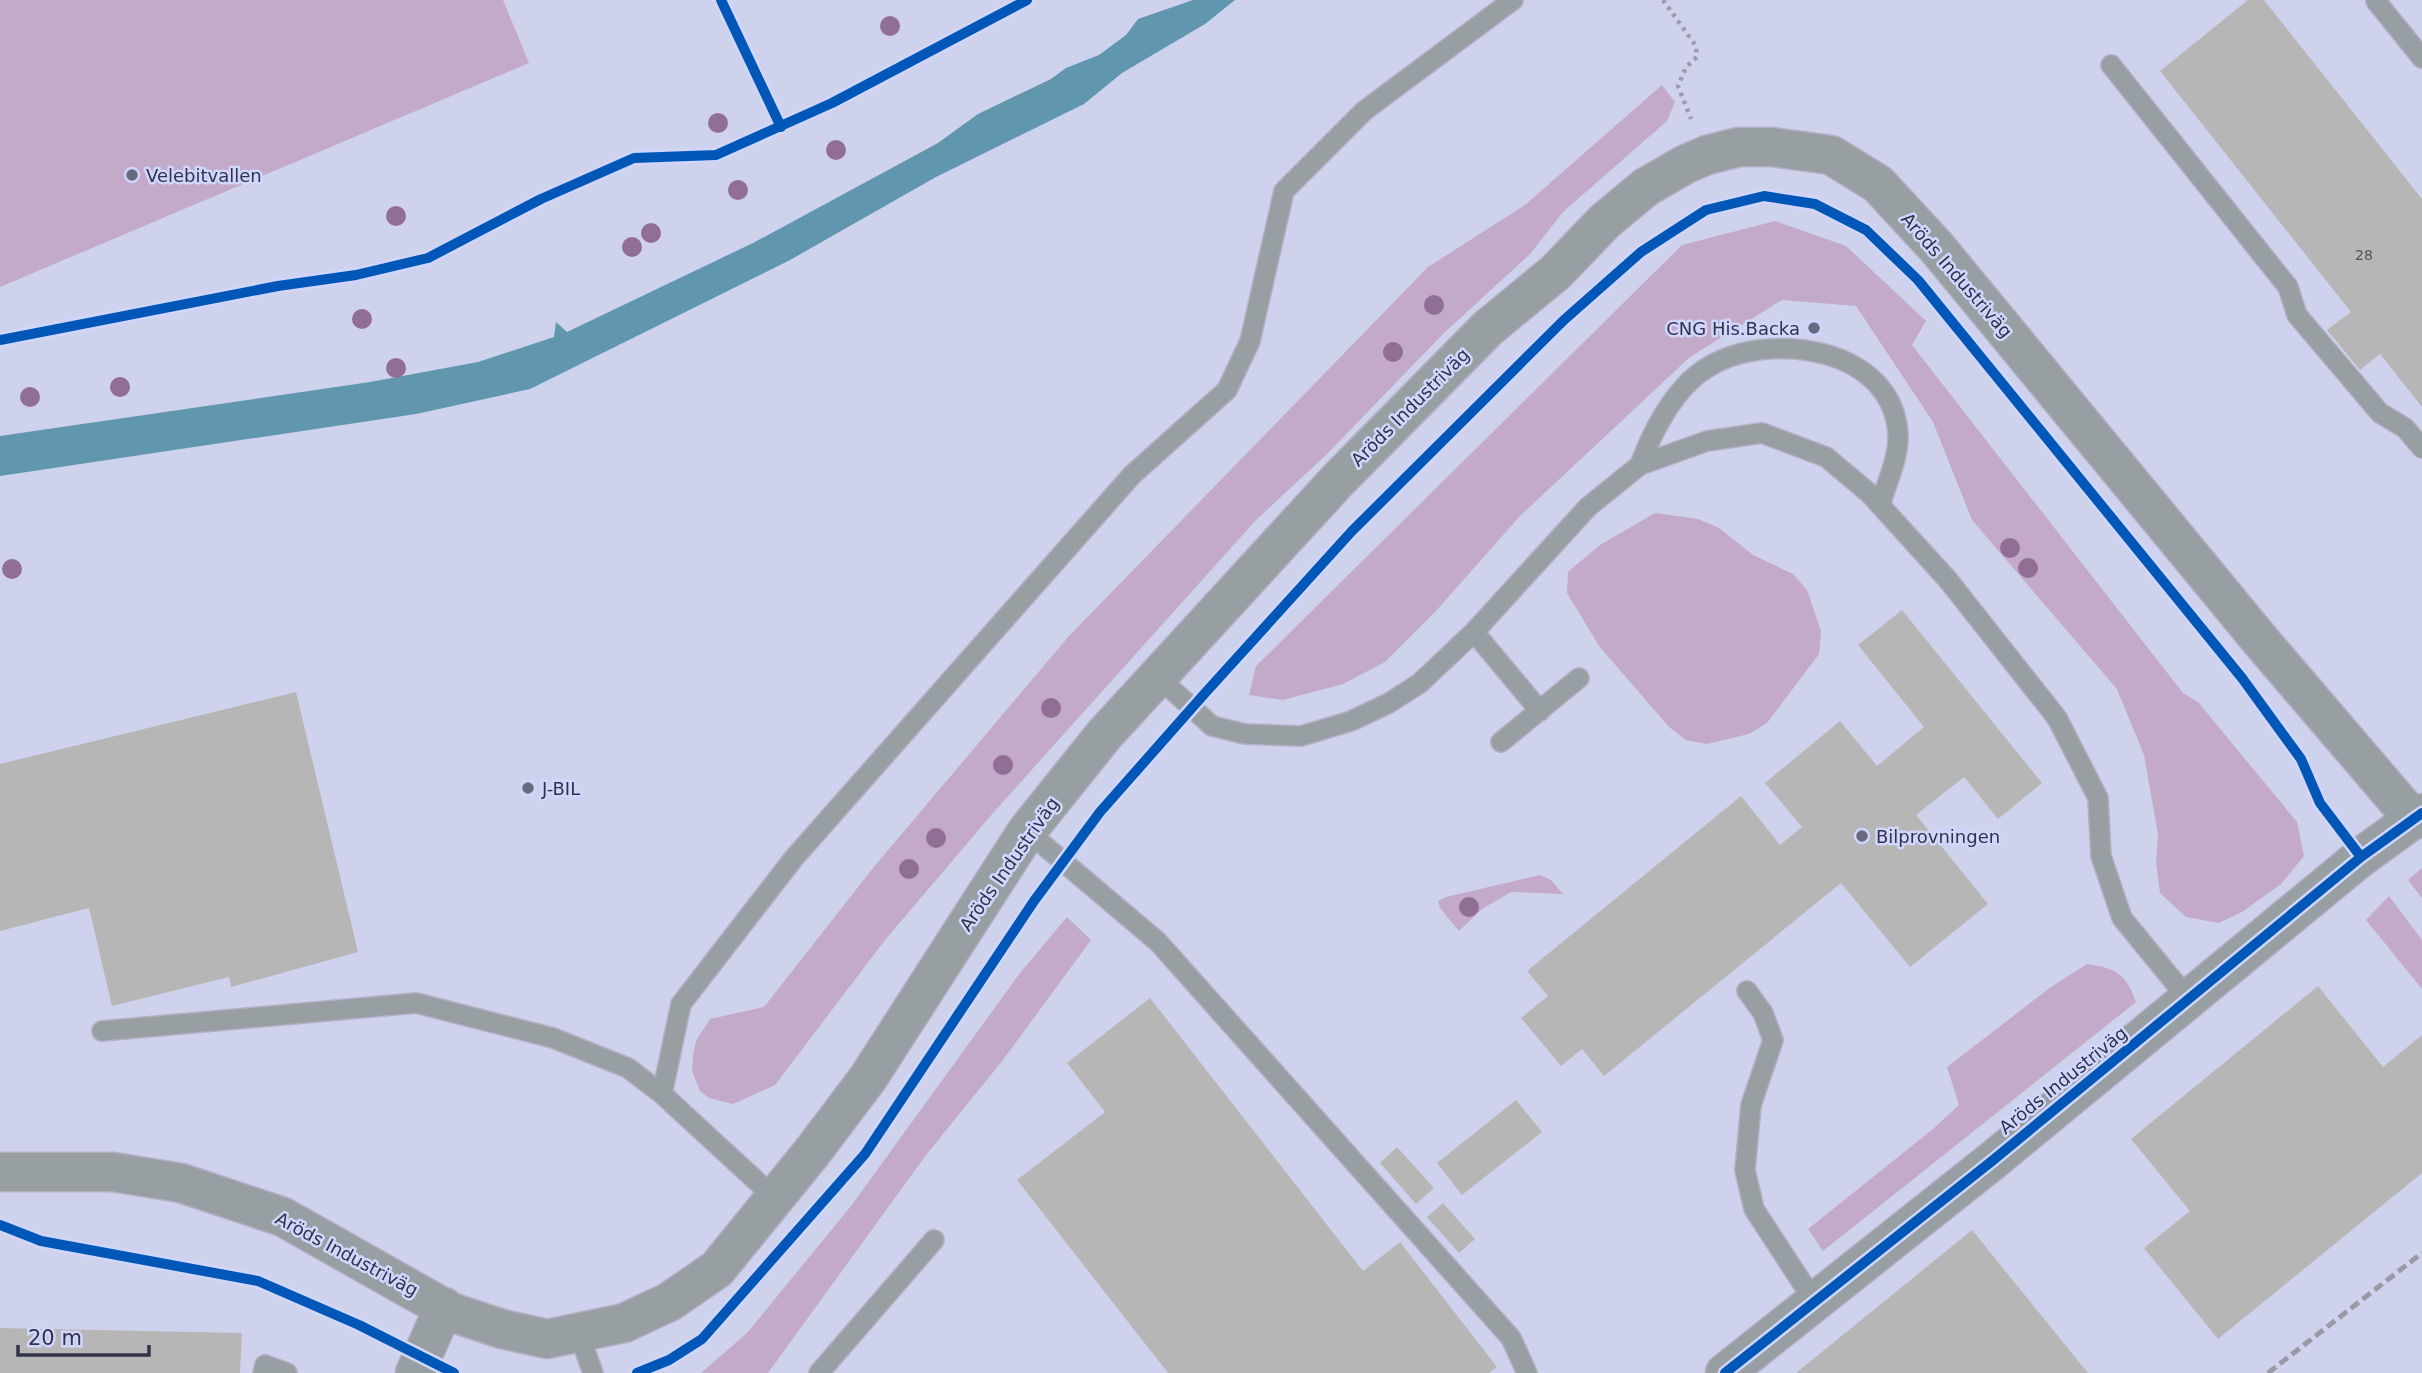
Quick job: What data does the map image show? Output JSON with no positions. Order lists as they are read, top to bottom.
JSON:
{
  "streets": {
    "street": ["Aröds Industriväg"]
  },
  "places": [
    "Velebitvallen",
    "CNG His.Backa",
    "J-BIL",
    "Bilprovningen"
  ],
  "house_numbers": ["28"],
  "scale_bar": "20 m"
}
